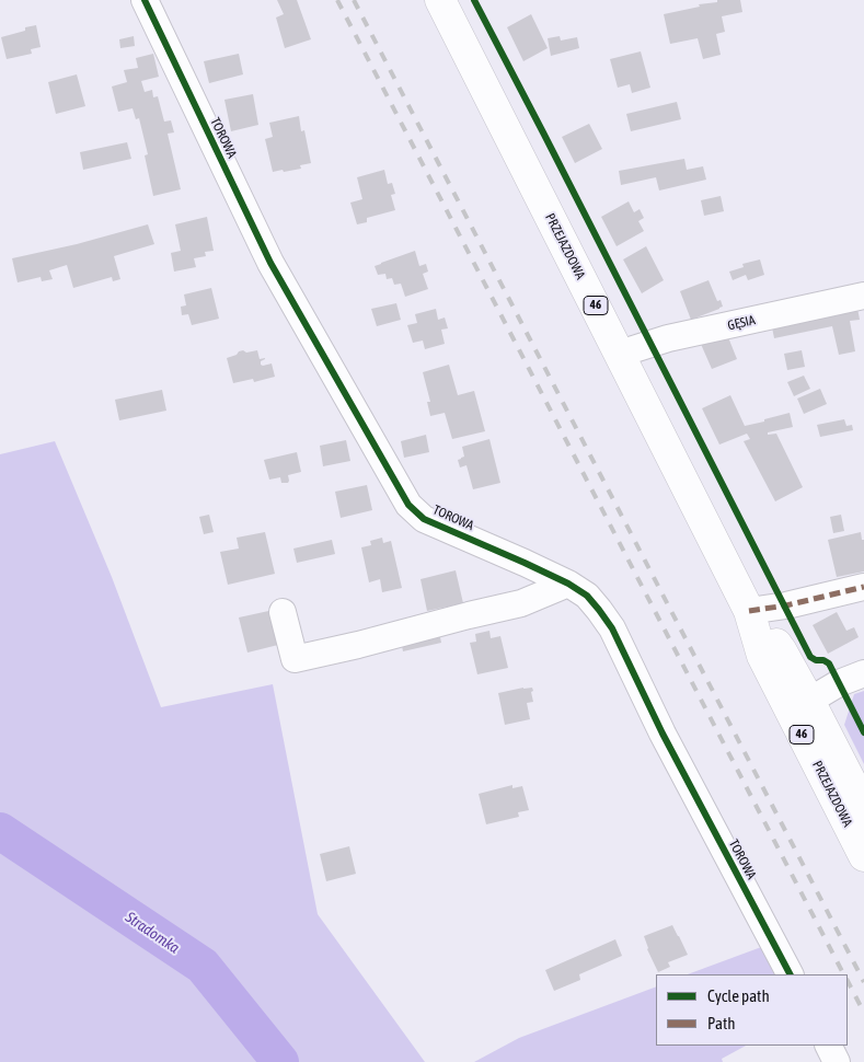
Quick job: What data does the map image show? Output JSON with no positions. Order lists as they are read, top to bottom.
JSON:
{
  "streets": {
    "main road": ["PRZEJAZDOWA", "46"],
    "street": ["TOROWA", "GĘSIA"]
  },
  "crossings": [
    ["PRZEJAZDOWA", "GĘSIA"]
  ],
  "water": ["Stradomka"],
  "legend": ["Cycle path", "Path"]
}
